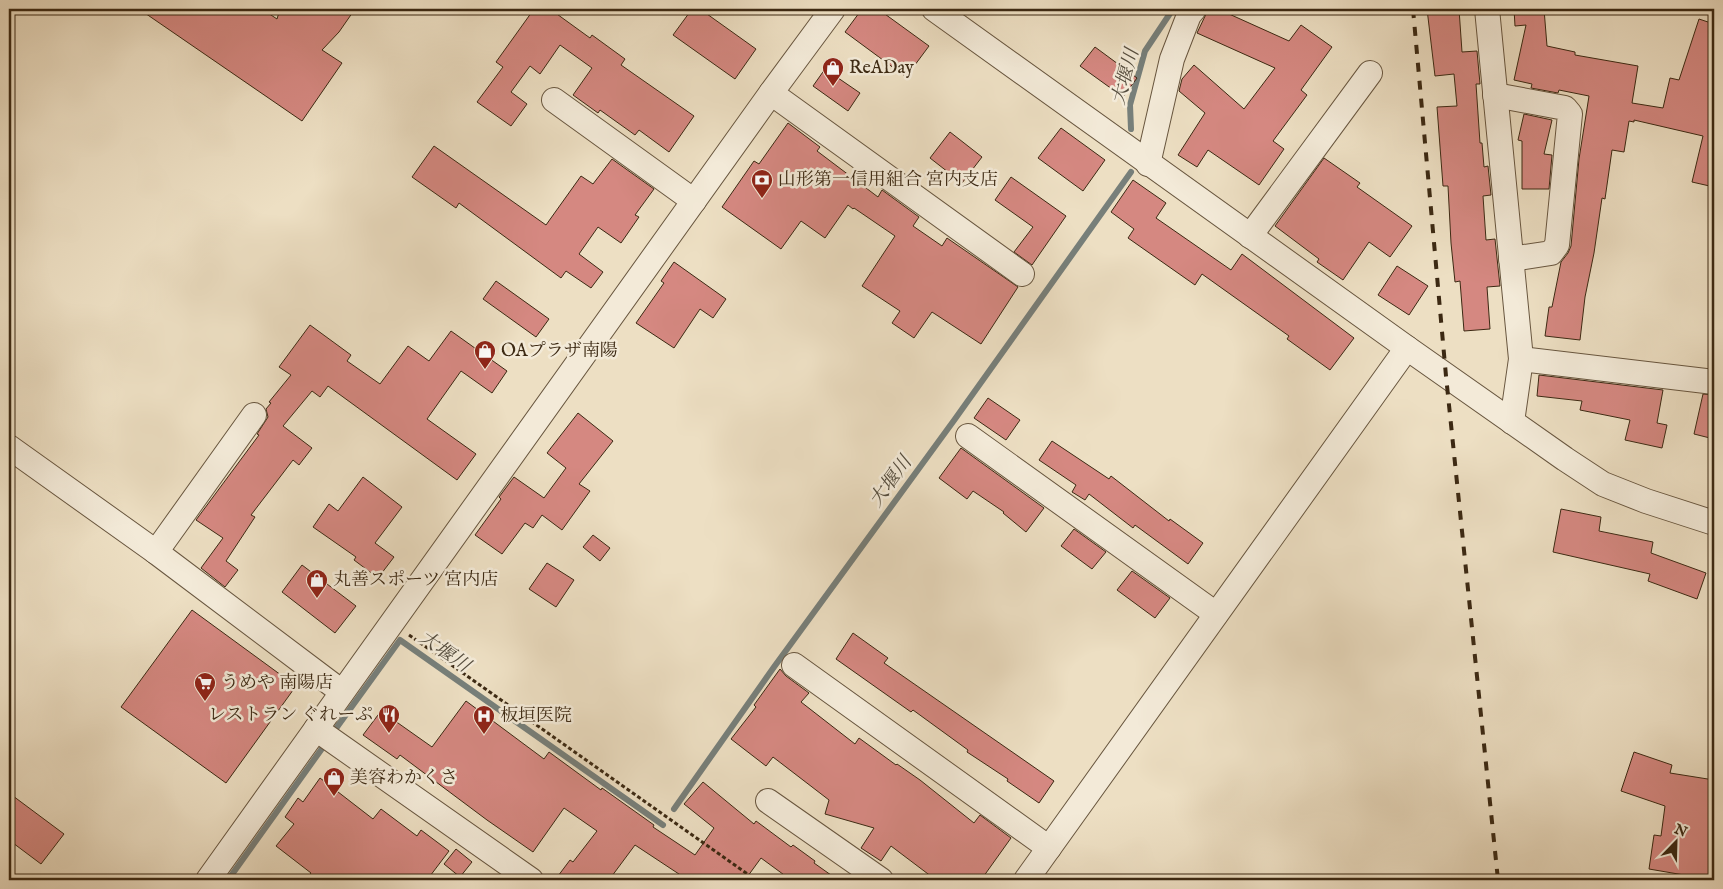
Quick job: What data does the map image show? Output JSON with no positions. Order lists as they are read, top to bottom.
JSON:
{
  "water": ["大堰川"],
  "places": {
    "shop": [
      "ReADay",
      "OAプラザ南陽",
      "丸善スポーツ 宮内店",
      "美容わかくさ"
    ],
    "bank": ["山形第一信用組合 宮内支店"],
    "supermarket": ["うめや 南陽店"],
    "restaurant": ["レストラン ぐれーぷ"],
    "hospital": ["板垣医院"]
  },
  "north": "top right"
}
